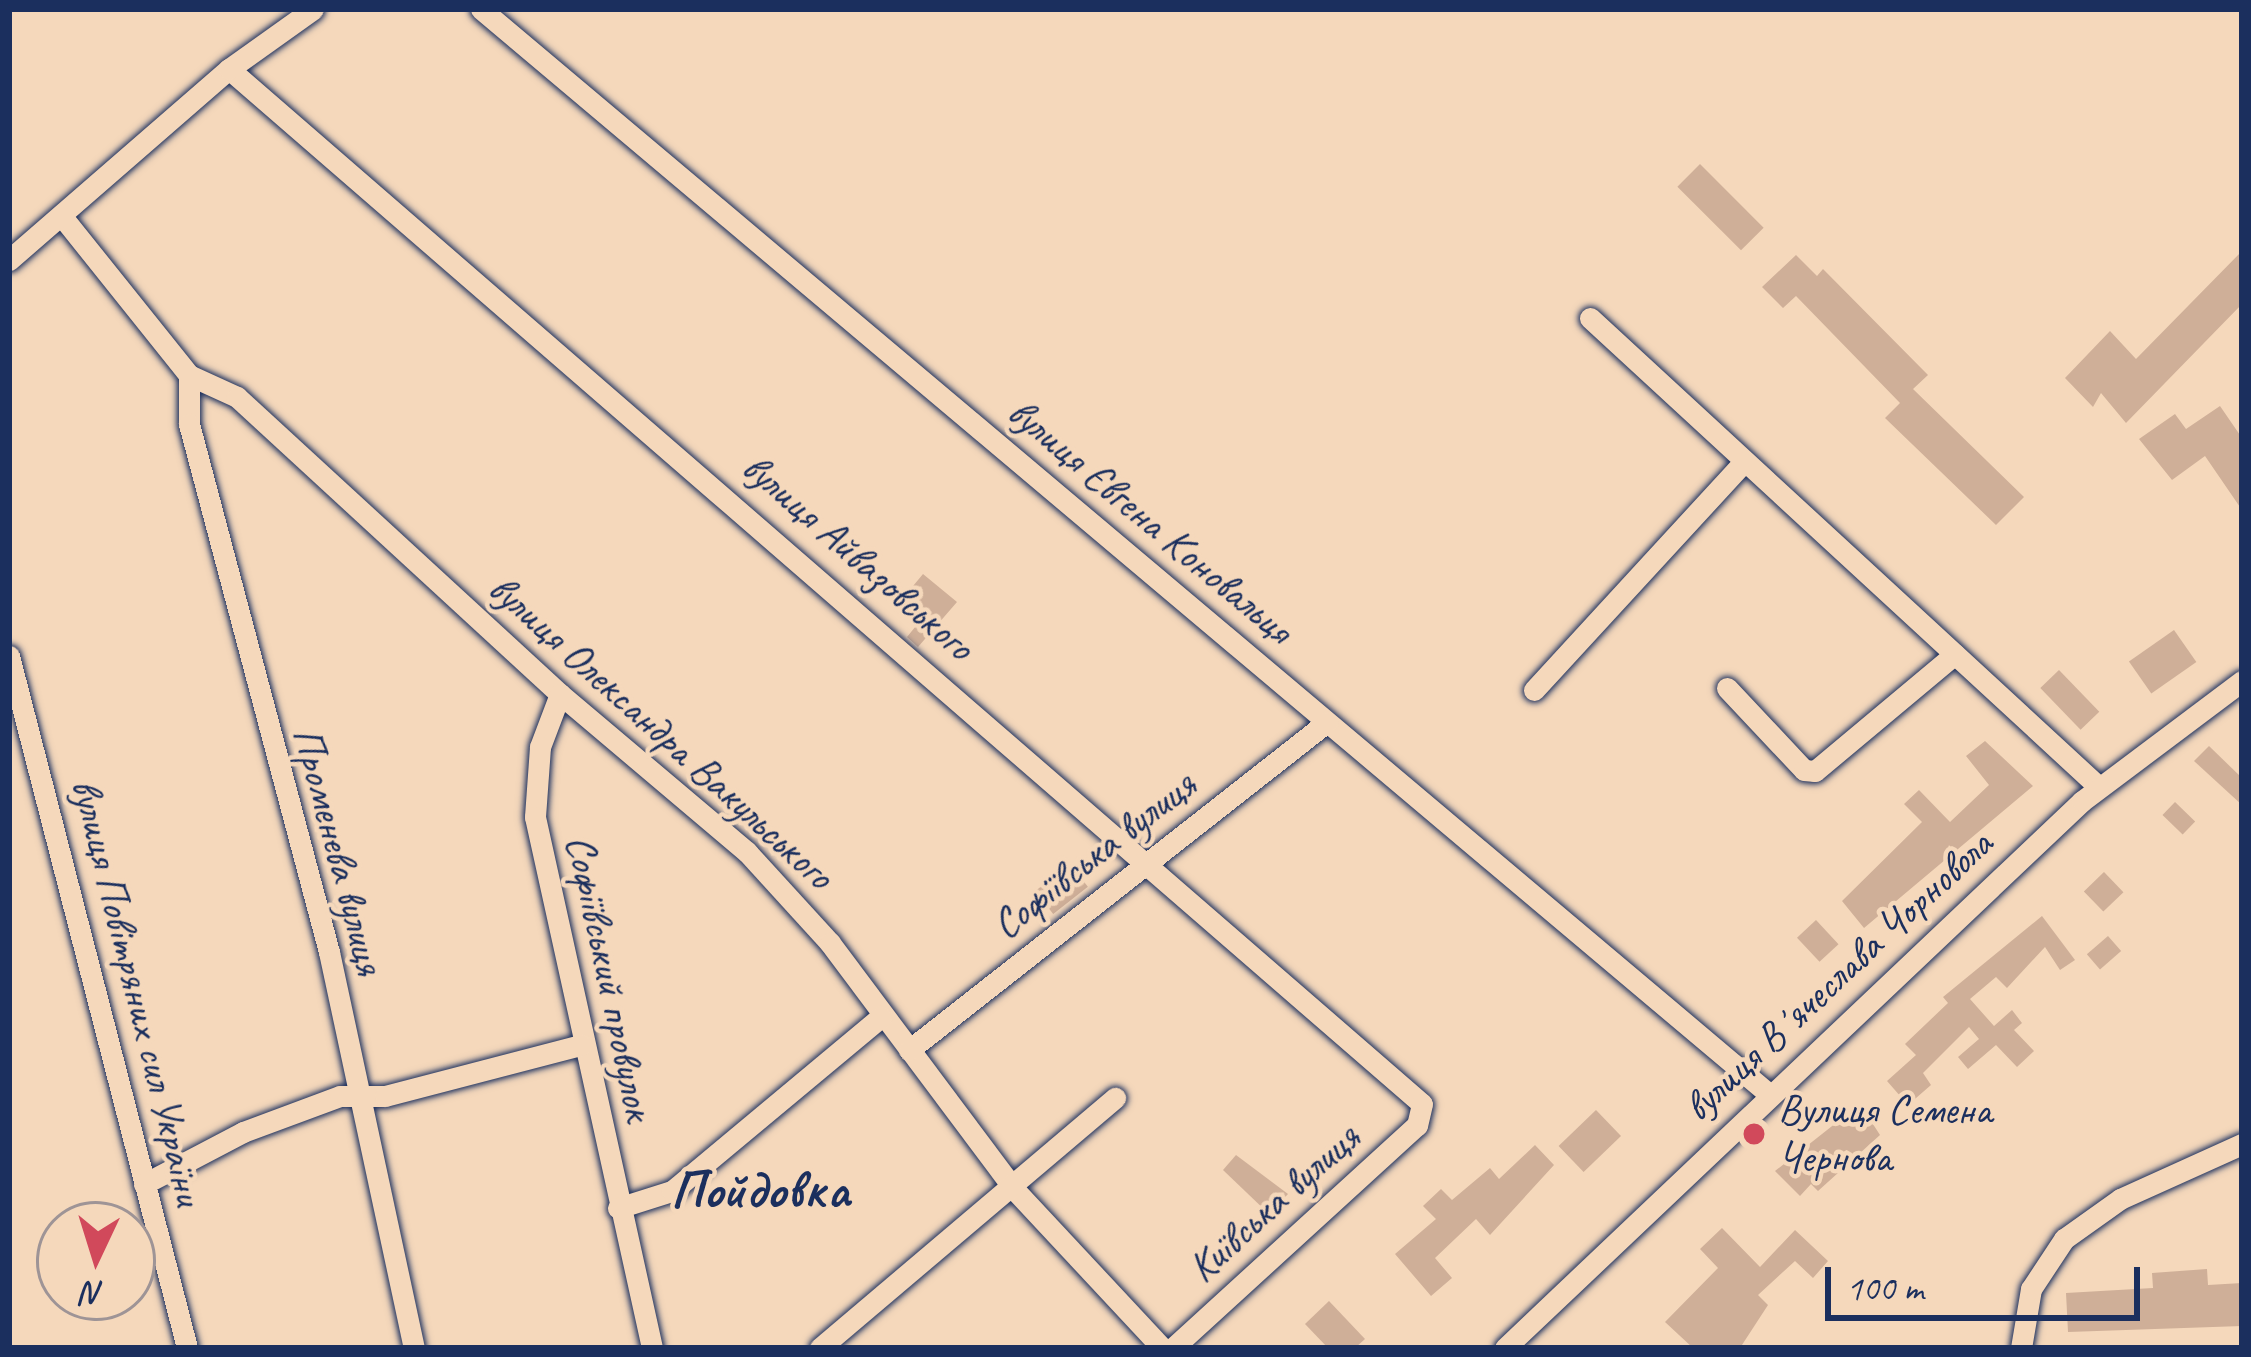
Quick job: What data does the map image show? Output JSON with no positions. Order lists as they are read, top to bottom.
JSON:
{
  "streets": {
    "street": [
      "вулиця Євгена Коновальця",
      "вулиця Айвазовського",
      "вулиця Олександра Вакульського",
      "Променева вулиця",
      "Софіївська вулиця",
      "вулиця Вʼячеслава Чорновола",
      "Софіївський провулок",
      "вулиця Повітряних сил України",
      "Київська вулиця"
    ]
  },
  "crossings": [
    ["вулиця Євгена Коновальця", "Софіївська вулиця"],
    ["вулиця Євгена Коновальця", "вулиця Вʼячеслава Чорновола"],
    ["вулиця Айвазовського", "Софіївська вулиця"],
    ["вулиця Айвазовського", "Київська вулиця"],
    ["вулиця Олександра Вакульського", "Променева вулиця"],
    ["вулиця Олександра Вакульського", "Софіївська вулиця"],
    ["вулиця Олександра Вакульського", "Софіївський провулок"]
  ],
  "districts": ["Пойдовка"],
  "places": ["Вулиця Семена Чернова"],
  "scale_bar": "100 m",
  "north": "bottom"
}
